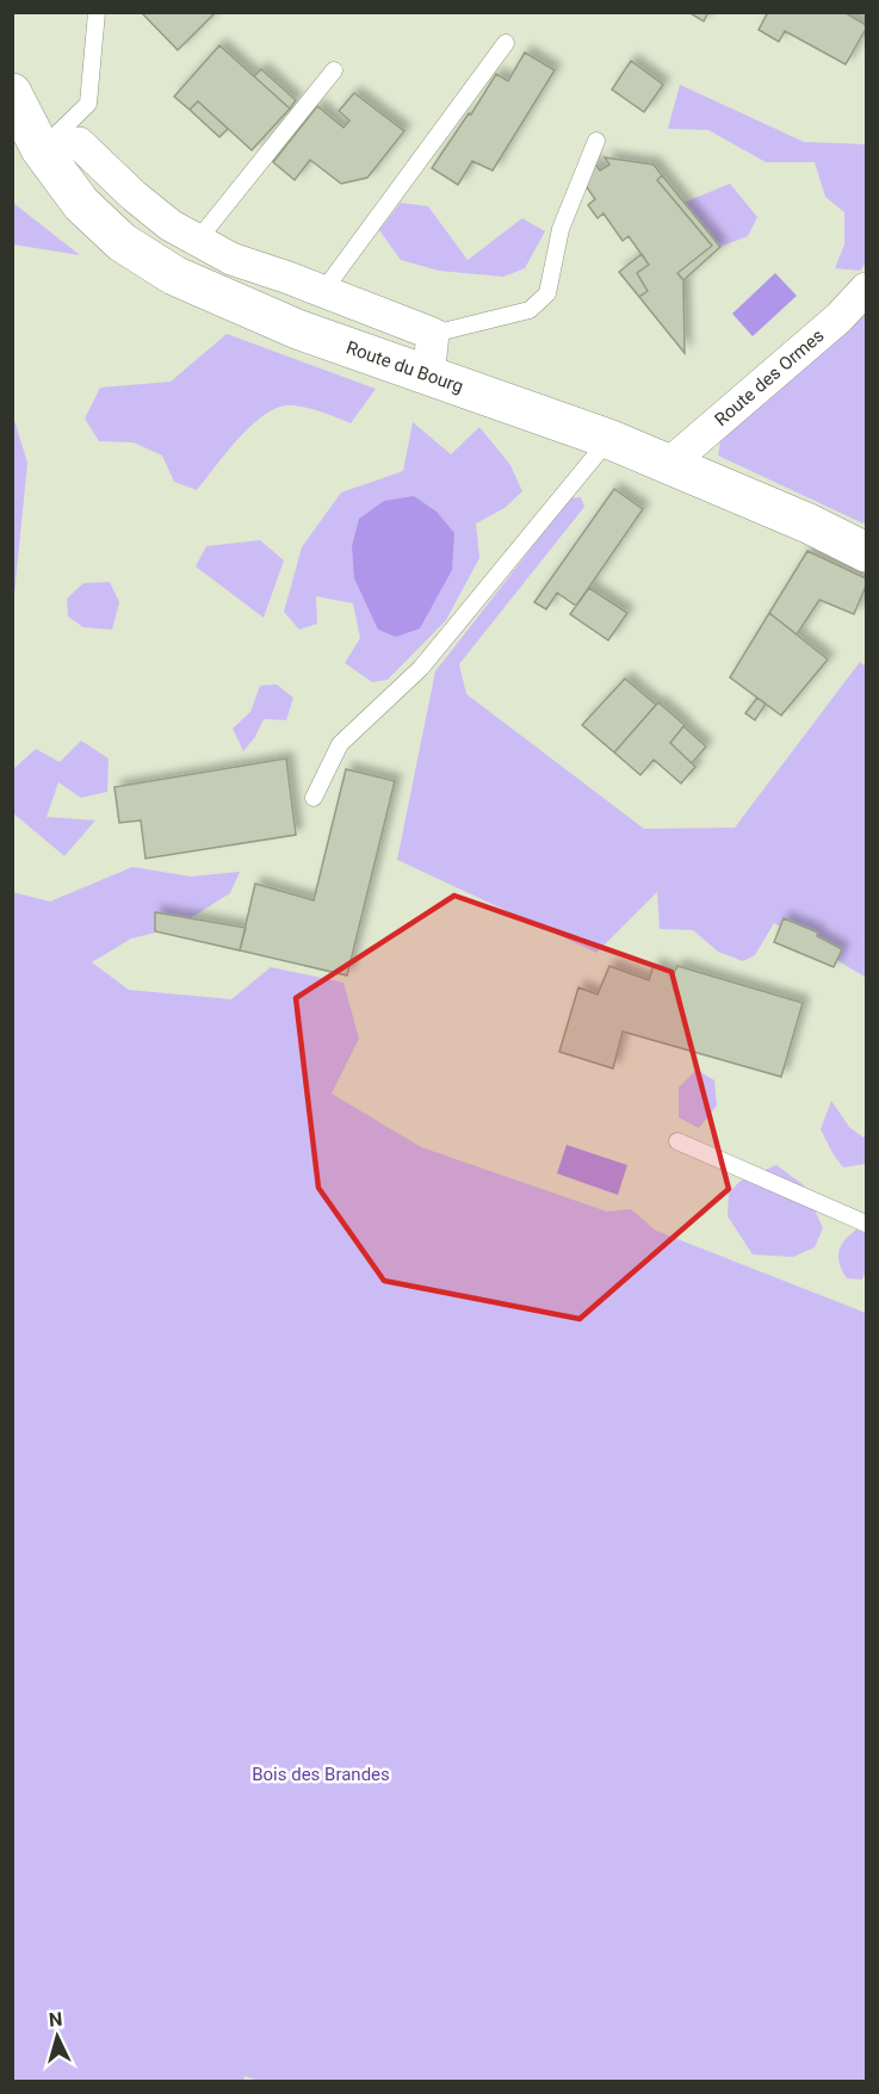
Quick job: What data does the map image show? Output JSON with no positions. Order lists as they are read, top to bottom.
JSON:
{
  "streets": {
    "street": ["Route du Bourg", "Route des Ormes"]
  },
  "crossings": [
    ["Route du Bourg", "Route des Ormes"]
  ],
  "parks": ["Bois des Brandes"],
  "north": "top"
}
